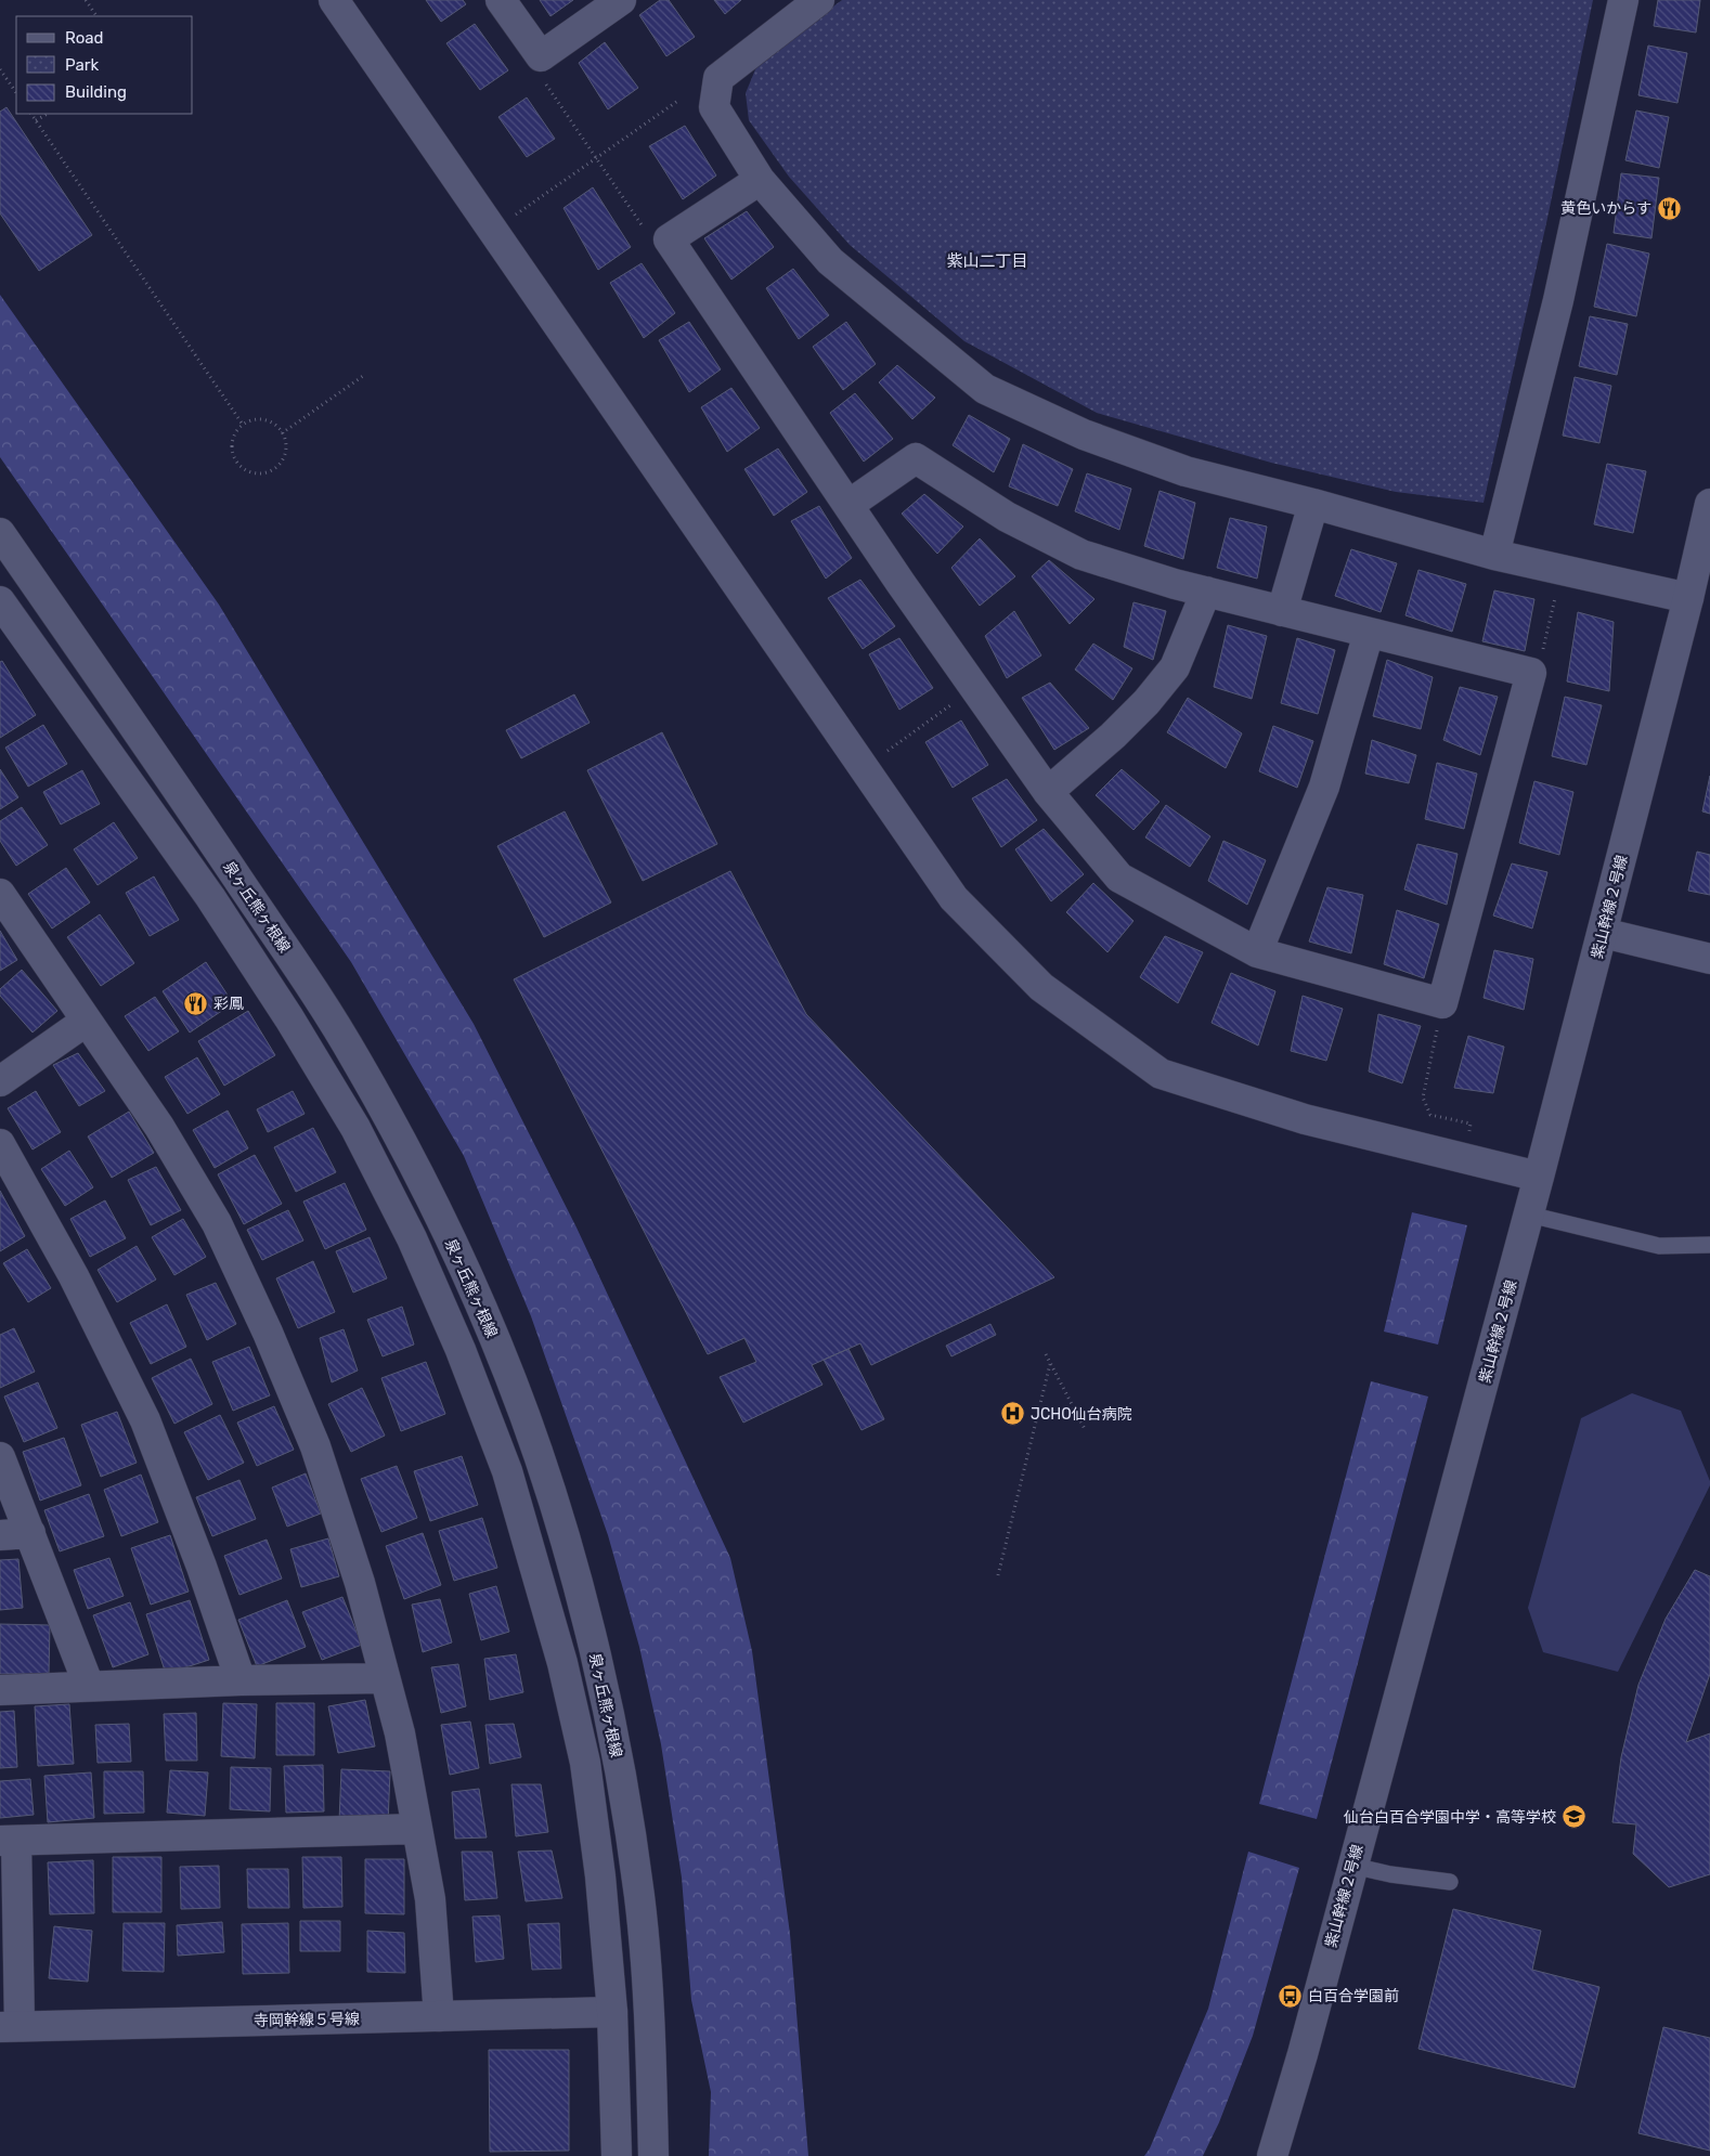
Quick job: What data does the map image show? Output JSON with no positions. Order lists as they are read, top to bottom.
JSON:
{
  "streets": {
    "street": ["泉ヶ丘熊ヶ根線", "紫山幹線２号線", "寺岡幹線５号線"]
  },
  "districts": ["紫山二丁目"],
  "places": {
    "restaurant": ["黄色いからす", "彩鳳"],
    "hospital": ["JCHO仙台病院"],
    "school or university": ["仙台白百合学園中学・高等学校"],
    "bus stop": ["白百合学園前"]
  },
  "legend": ["Road", "Park", "Building"]
}
